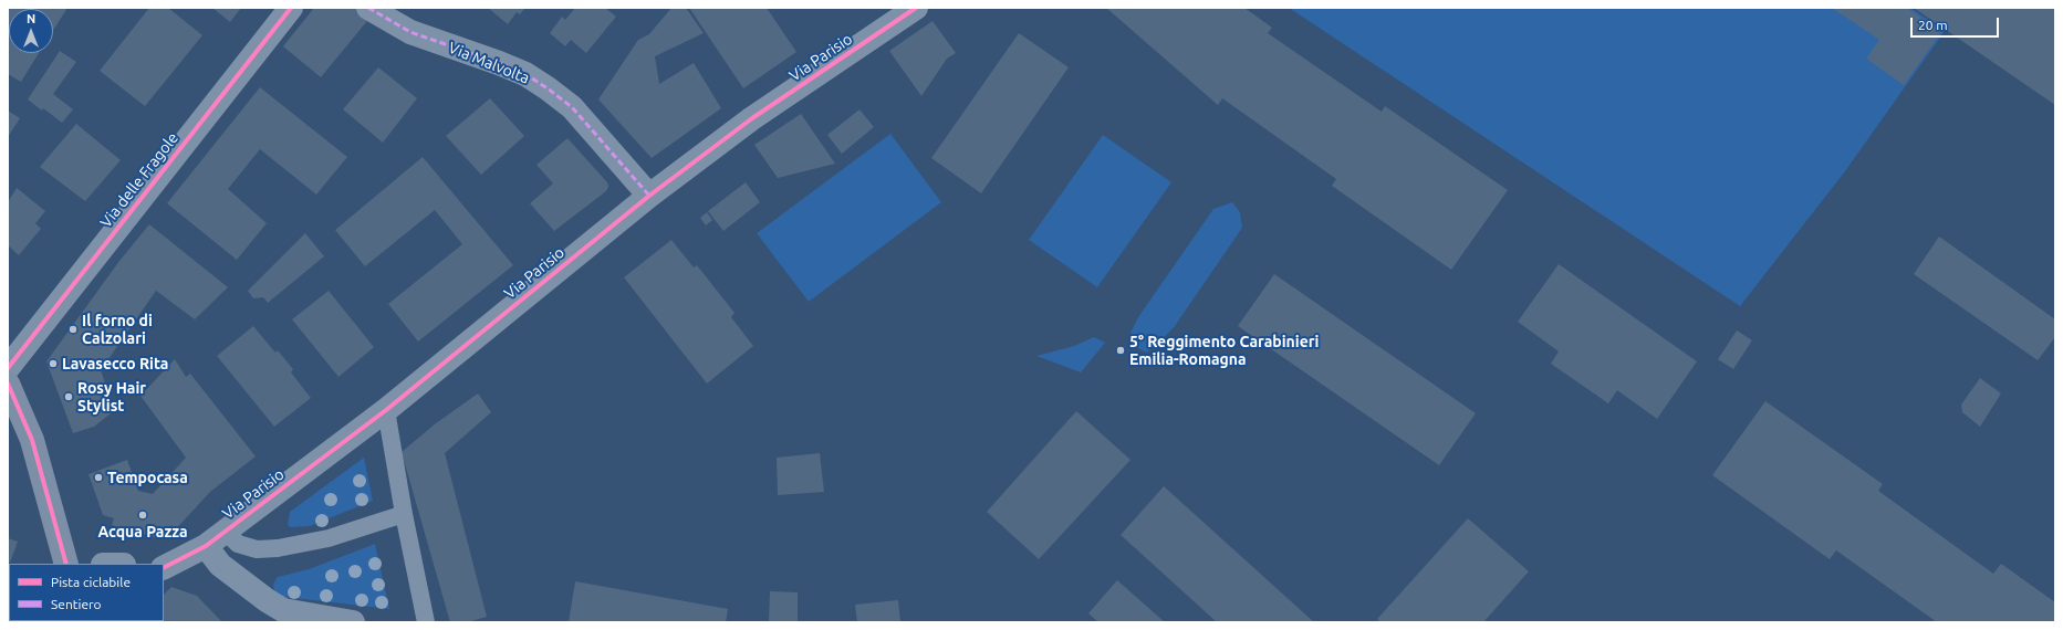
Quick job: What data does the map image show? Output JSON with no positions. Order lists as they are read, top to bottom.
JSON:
{
  "streets": {
    "street": ["Via Parisio", "Via Malvolta", "Via delle Fragole"]
  },
  "crossings": [
    ["Via Parisio", "Via Malvolta"]
  ],
  "places": [
    "Il forno di Calzolari",
    "5° Reggimento Carabinieri Emilia-Romagna",
    "Lavasecco Rita",
    "Rosy Hair Stylist",
    "Tempocasa",
    "Acqua Pazza"
  ],
  "legend": ["Pista ciclabile", "Sentiero"],
  "scale_bar": "20 m",
  "north": "top"
}
